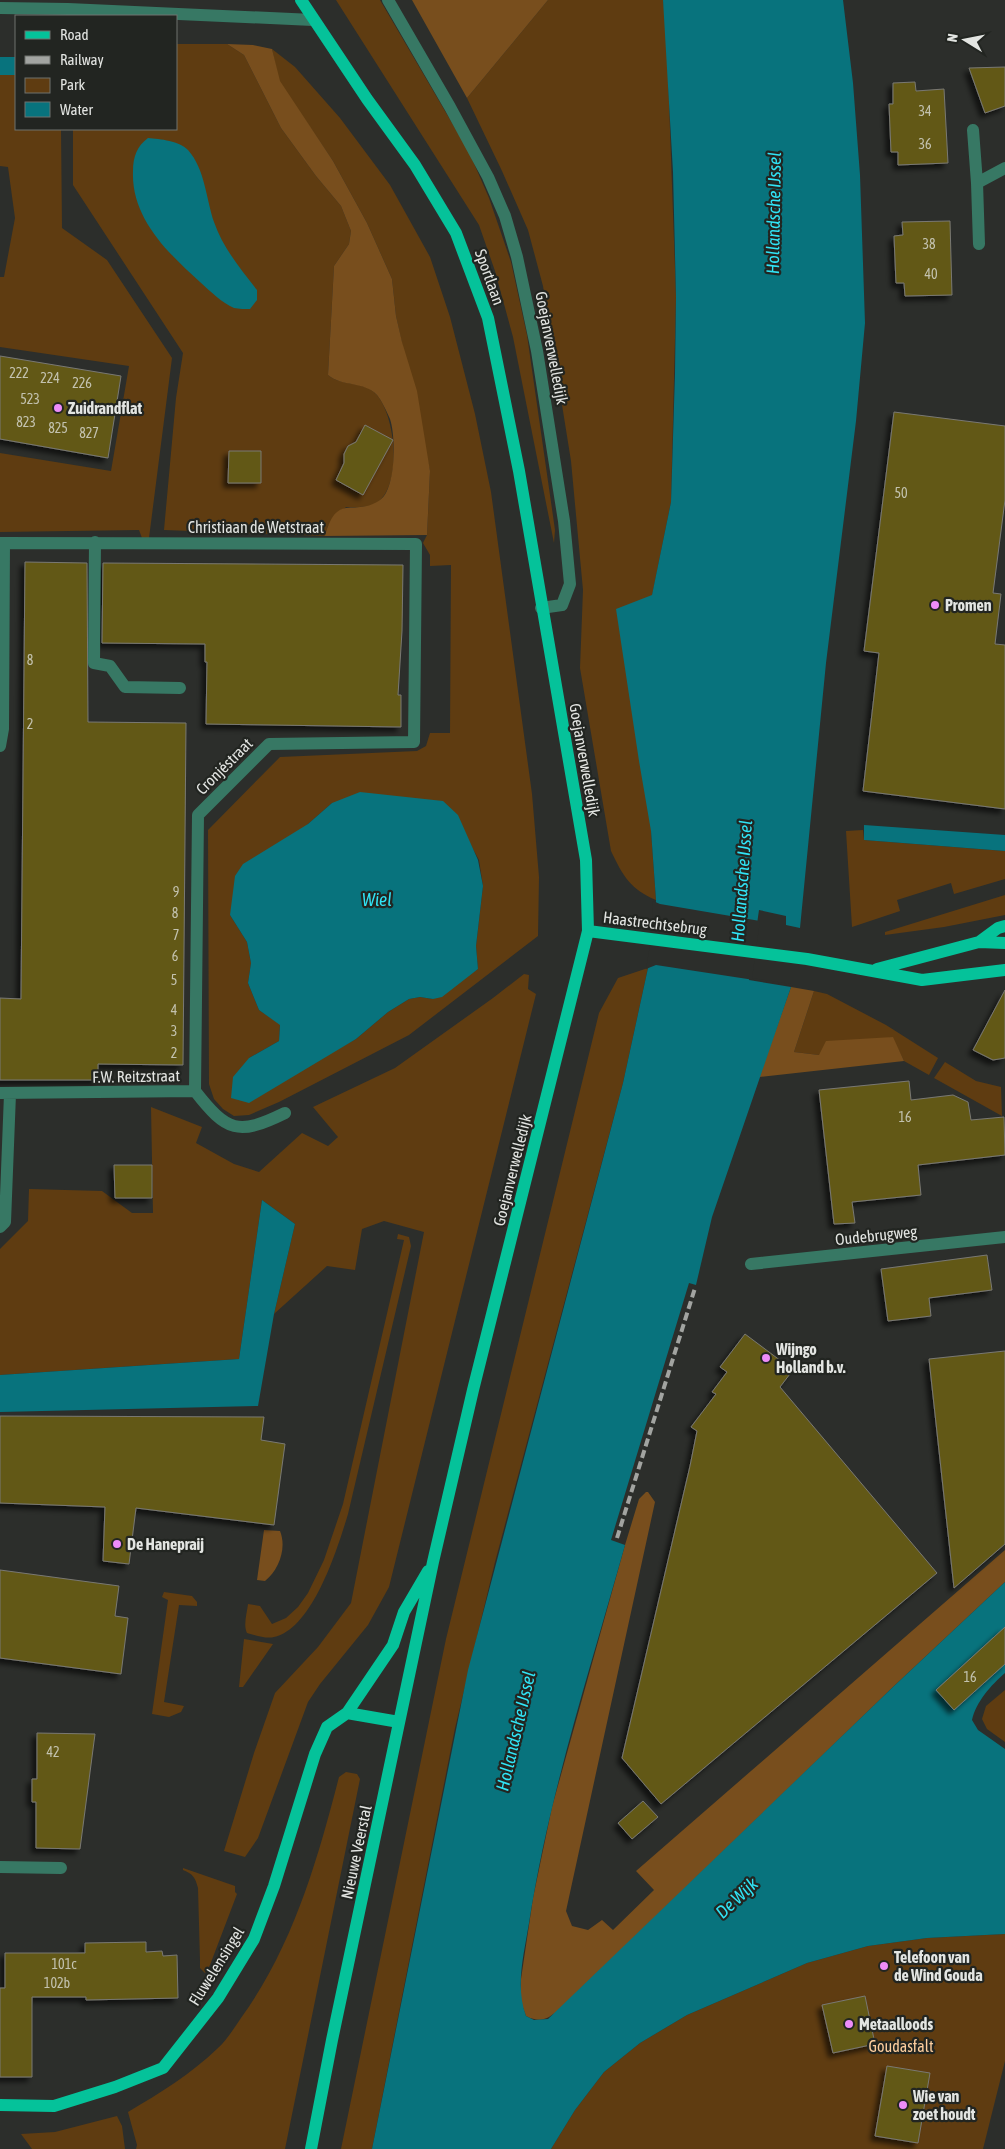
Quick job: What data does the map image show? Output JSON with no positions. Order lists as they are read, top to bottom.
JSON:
{
  "streets": {
    "main road": [
      "Sportlaan",
      "Goejanverwelledijk",
      "Haastrechtsebrug",
      "Nieuwe Veerstal",
      "Fluwelensingel"
    ],
    "street": [
      "Christiaan de Wetstraat",
      "Cronjéstraat",
      "F.W. Reitzstraat",
      "Oudebrugweg"
    ]
  },
  "crossings": [
    ["Sportlaan", "Goejanverwelledijk"],
    ["Goejanverwelledijk", "Haastrechtsebrug"],
    ["Goejanverwelledijk", "Nieuwe Veerstal"],
    ["Christiaan de Wetstraat", "Cronjéstraat"],
    ["Cronjéstraat", "F.W. Reitzstraat"]
  ],
  "water": ["Hollandsche IJssel", "Wiel", "De Wijk"],
  "parks": ["Goudasfalt"],
  "places": [
    "Zuidrandflat",
    "Promen",
    "Wijngo Holland b.v.",
    "De Hanepraij",
    "Telefoon van de Wind Gouda",
    "Metaalloods",
    "Wie van zoet houdt"
  ],
  "house_numbers": [
    "34",
    "36",
    "38",
    "40",
    "222",
    "224",
    "226",
    "523",
    "823",
    "825",
    "827",
    "50",
    "8",
    "2",
    "9",
    "8",
    "7",
    "6",
    "5",
    "4",
    "3",
    "2",
    "16",
    "16",
    "42",
    "101c",
    "102b"
  ],
  "legend": [
    "Road",
    "Railway",
    "Park",
    "Water"
  ],
  "north": "left"
}
